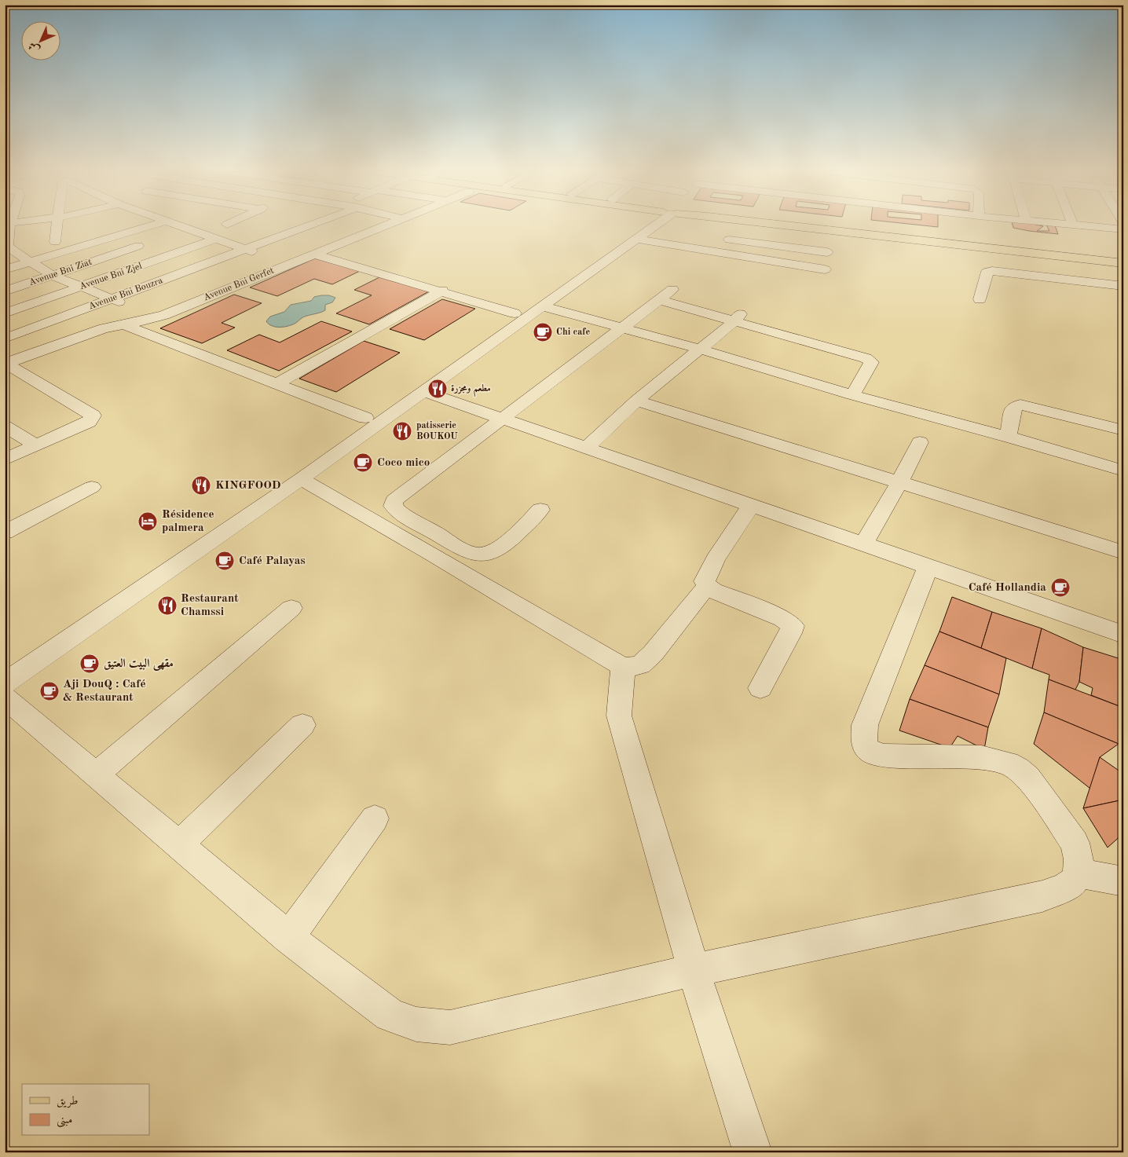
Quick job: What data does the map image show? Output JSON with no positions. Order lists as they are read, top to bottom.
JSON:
{
  "streets": {
    "street": [
      "Avenue Bni Ziat",
      "Avenue Bni Zjel",
      "Avenue Bni Gerfet",
      "Avenue Bni Bouzra"
    ]
  },
  "places": {
    "cafe": [
      "Chi cafe",
      "Coco mico",
      "Café Palayas",
      "Café Hollandia",
      "مقهى البيت العتيق",
      "Aji DouQ : Café & Restaurant"
    ],
    "restaurant": [
      "مطعم ومجزرة",
      "patisserie BOUKOU",
      "KINGFOOD",
      "Restaurant Chamssi"
    ],
    "hotel": ["Résidence palmera"]
  },
  "legend": ["طريق", "مبنى"],
  "north": "bottom left"
}
